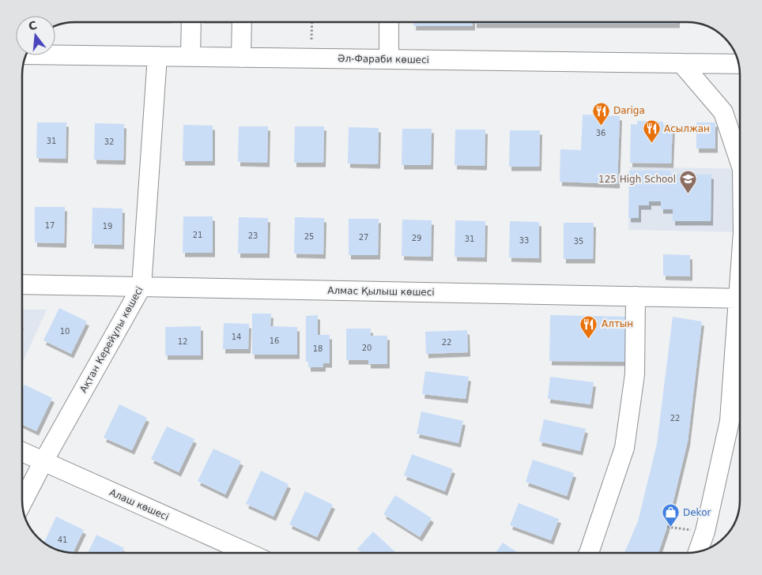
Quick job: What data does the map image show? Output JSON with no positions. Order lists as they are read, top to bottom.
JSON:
{
  "streets": {
    "street": [
      "Әл-Фараби көшесі",
      "Алмас Қылыш көшесі",
      "Ақтан Керейұлы көшесі",
      "Алаш көшесі"
    ]
  },
  "crossings": [
    ["Әл-Фараби көшесі", "Ақтан Керейұлы көшесі"],
    ["Алмас Қылыш көшесі", "Ақтан Керейұлы көшесі"],
    ["Ақтан Керейұлы көшесі", "Алаш көшесі"]
  ],
  "places": {
    "restaurant": ["Dariga", "Асылжан", "Алтын"],
    "school or university": ["125 High School"],
    "shop": ["Dekor"]
  },
  "house_numbers": [
    "36",
    "31",
    "32",
    "17",
    "19",
    "21",
    "23",
    "25",
    "27",
    "29",
    "31",
    "33",
    "35",
    "10",
    "14",
    "16",
    "12",
    "22",
    "20",
    "18",
    "22",
    "41"
  ],
  "north": "top"
}
